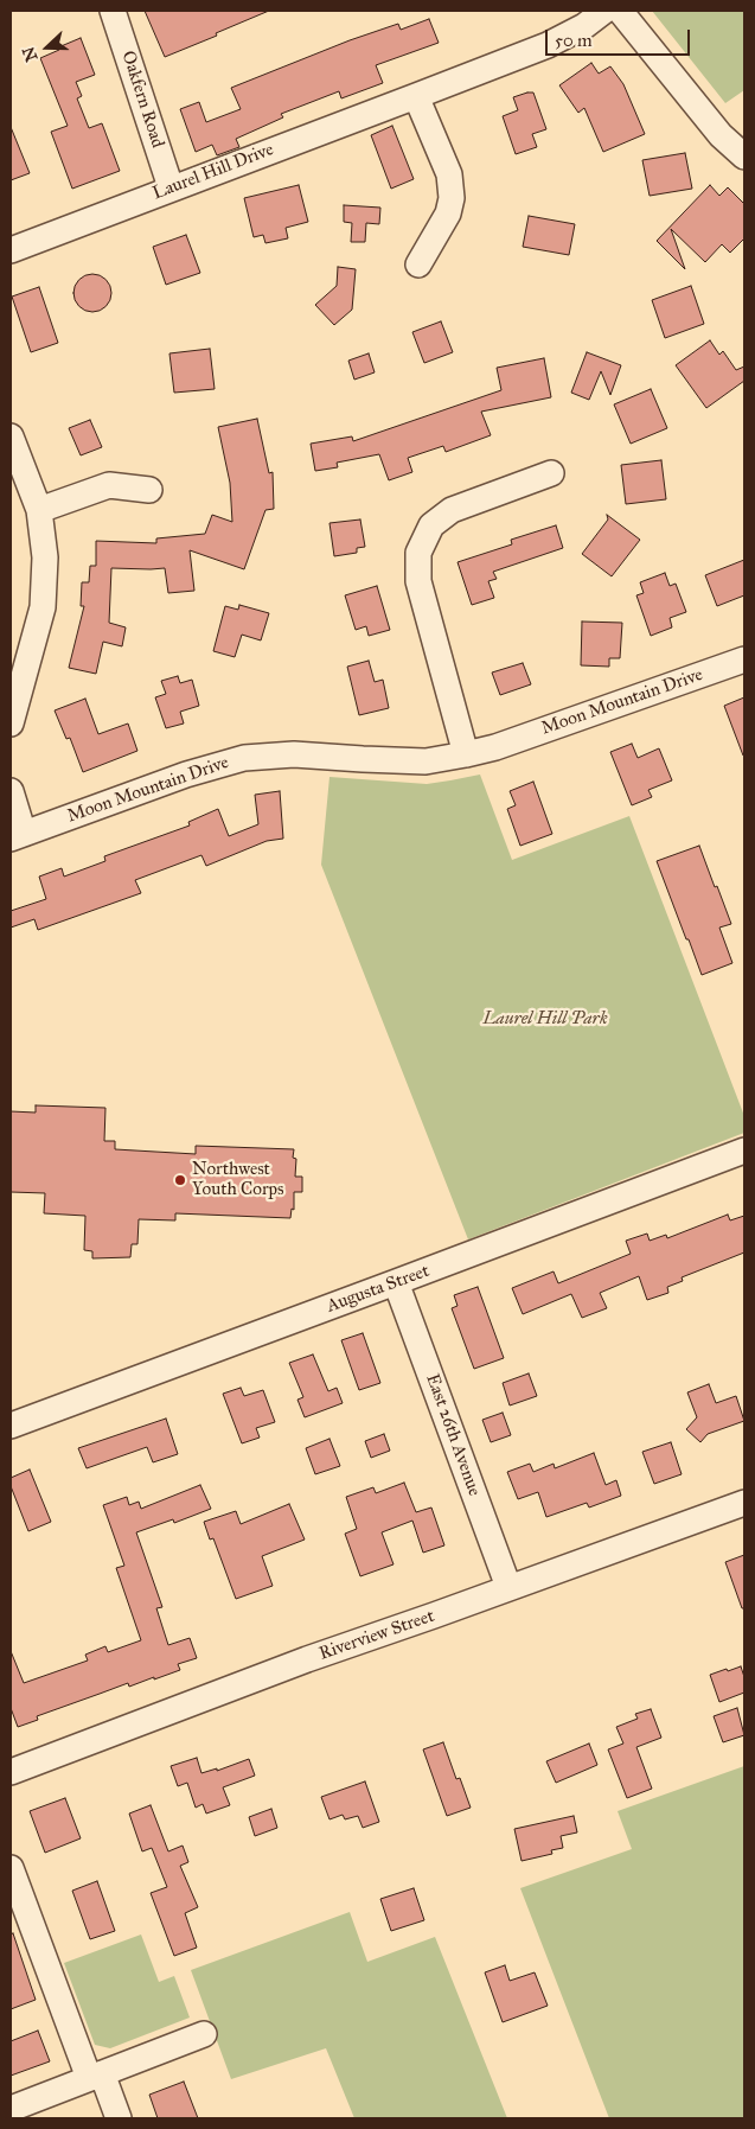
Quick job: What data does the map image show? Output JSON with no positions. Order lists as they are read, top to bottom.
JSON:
{
  "streets": {
    "street": [
      "Oakfern Road",
      "Laurel Hill Drive",
      "Moon Mountain Drive",
      "Augusta Street",
      "East 26th Avenue",
      "Riverview Street"
    ]
  },
  "crossings": [
    ["Oakfern Road", "Laurel Hill Drive"],
    ["Augusta Street", "East 26th Avenue"],
    ["East 26th Avenue", "Riverview Street"]
  ],
  "parks": ["Laurel Hill Park"],
  "places": ["Northwest Youth Corps"],
  "scale_bar": "50 m",
  "north": "left"
}
